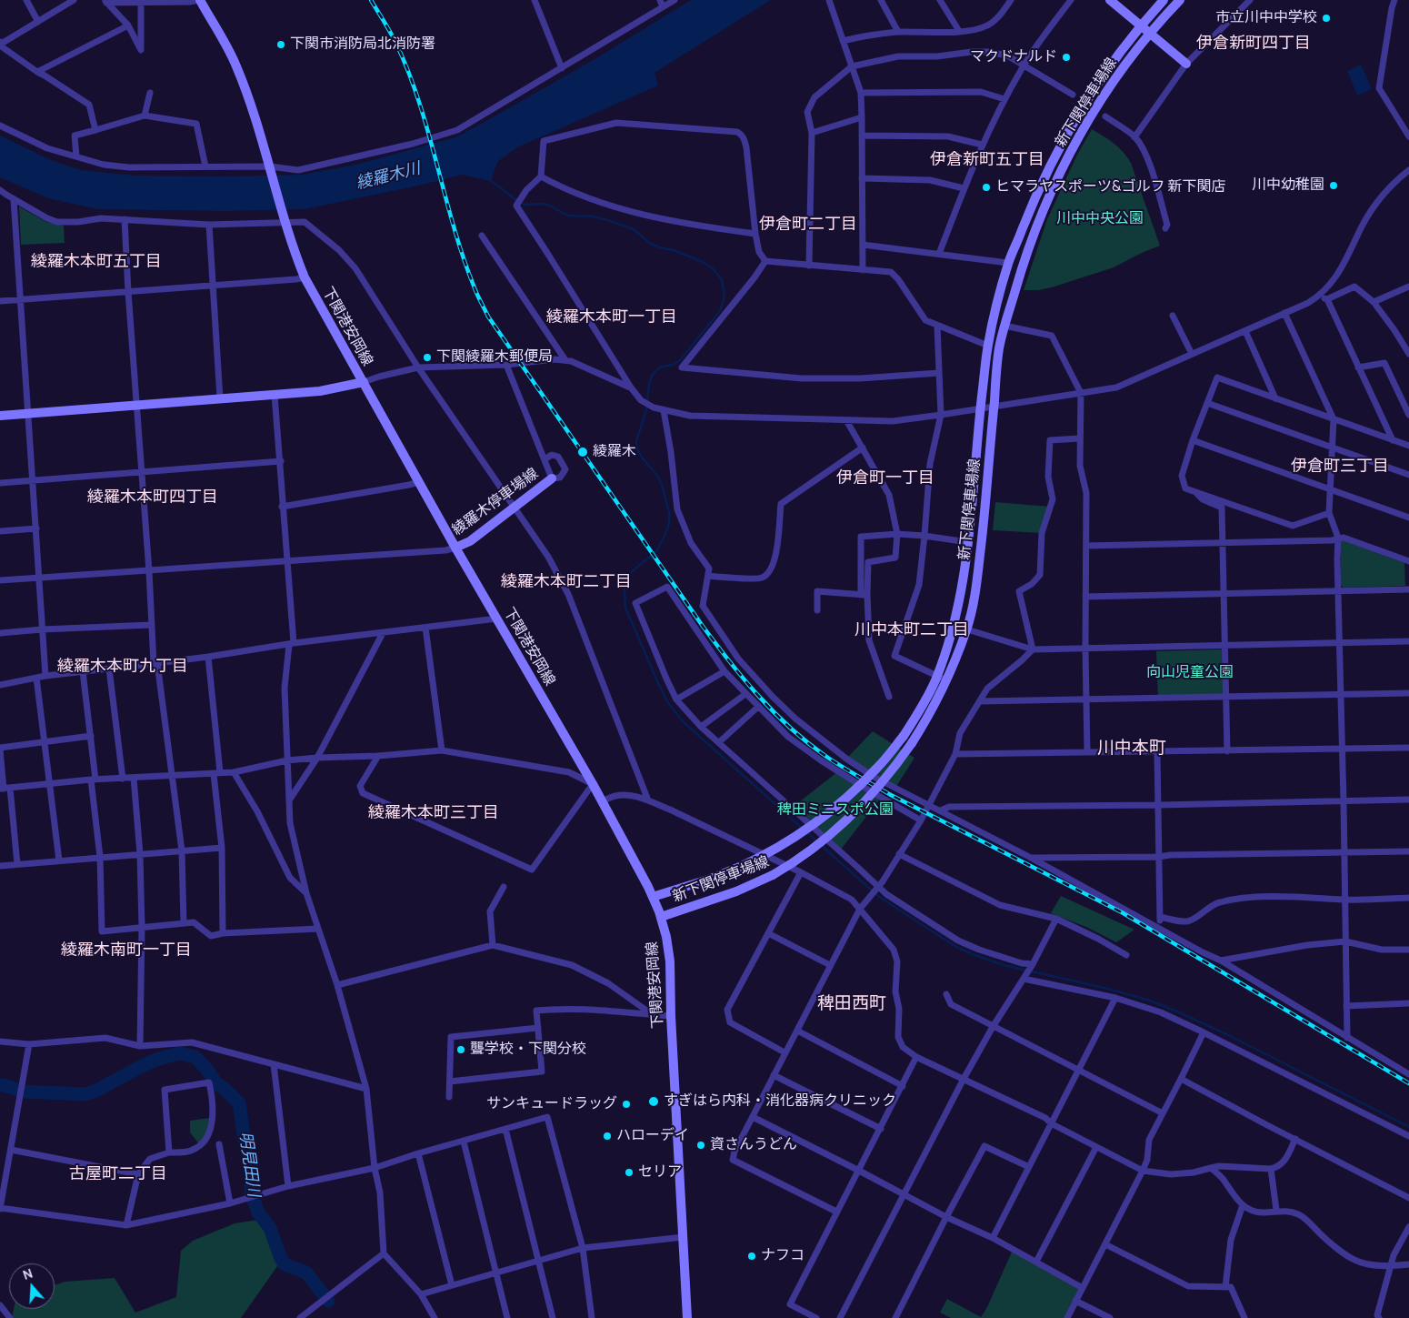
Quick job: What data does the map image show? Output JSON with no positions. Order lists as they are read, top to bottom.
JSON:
{
  "streets": {
    "main road": ["新下関停車場線", "下関港安岡線", "綾羅木停車場線"]
  },
  "crossings": [
    ["新下関停車場線", "下関港安岡線"],
    ["下関港安岡線", "綾羅木停車場線"]
  ],
  "districts": [
    "伊倉新町四丁目",
    "伊倉新町五丁目",
    "伊倉町二丁目",
    "綾羅木本町五丁目",
    "綾羅木本町一丁目",
    "伊倉町三丁目",
    "伊倉町一丁目",
    "綾羅木本町四丁目",
    "綾羅木本町二丁目",
    "川中本町二丁目",
    "綾羅木本町九丁目",
    "川中本町",
    "綾羅木本町三丁目",
    "綾羅木南町一丁目",
    "稗田西町",
    "古屋町二丁目"
  ],
  "water": ["綾羅木川", "明見田川"],
  "parks": ["川中中央公園", "向山児童公園", "稗田ミニスポ公園"],
  "places": [
    "市立川中中学校",
    "下関市消防局北消防署",
    "マクドナルド",
    "川中幼稚園",
    "ヒマラヤスポーツ&ゴルフ 新下関店",
    "下関綾羅木郵便局",
    "綾羅木",
    "聾学校・下関分校",
    "すぎはら内科・消化器病クリニック",
    "サンキュードラッグ",
    "ハローデイ",
    "資さんうどん",
    "セリア",
    "ナフコ"
  ],
  "north": "top"
}
